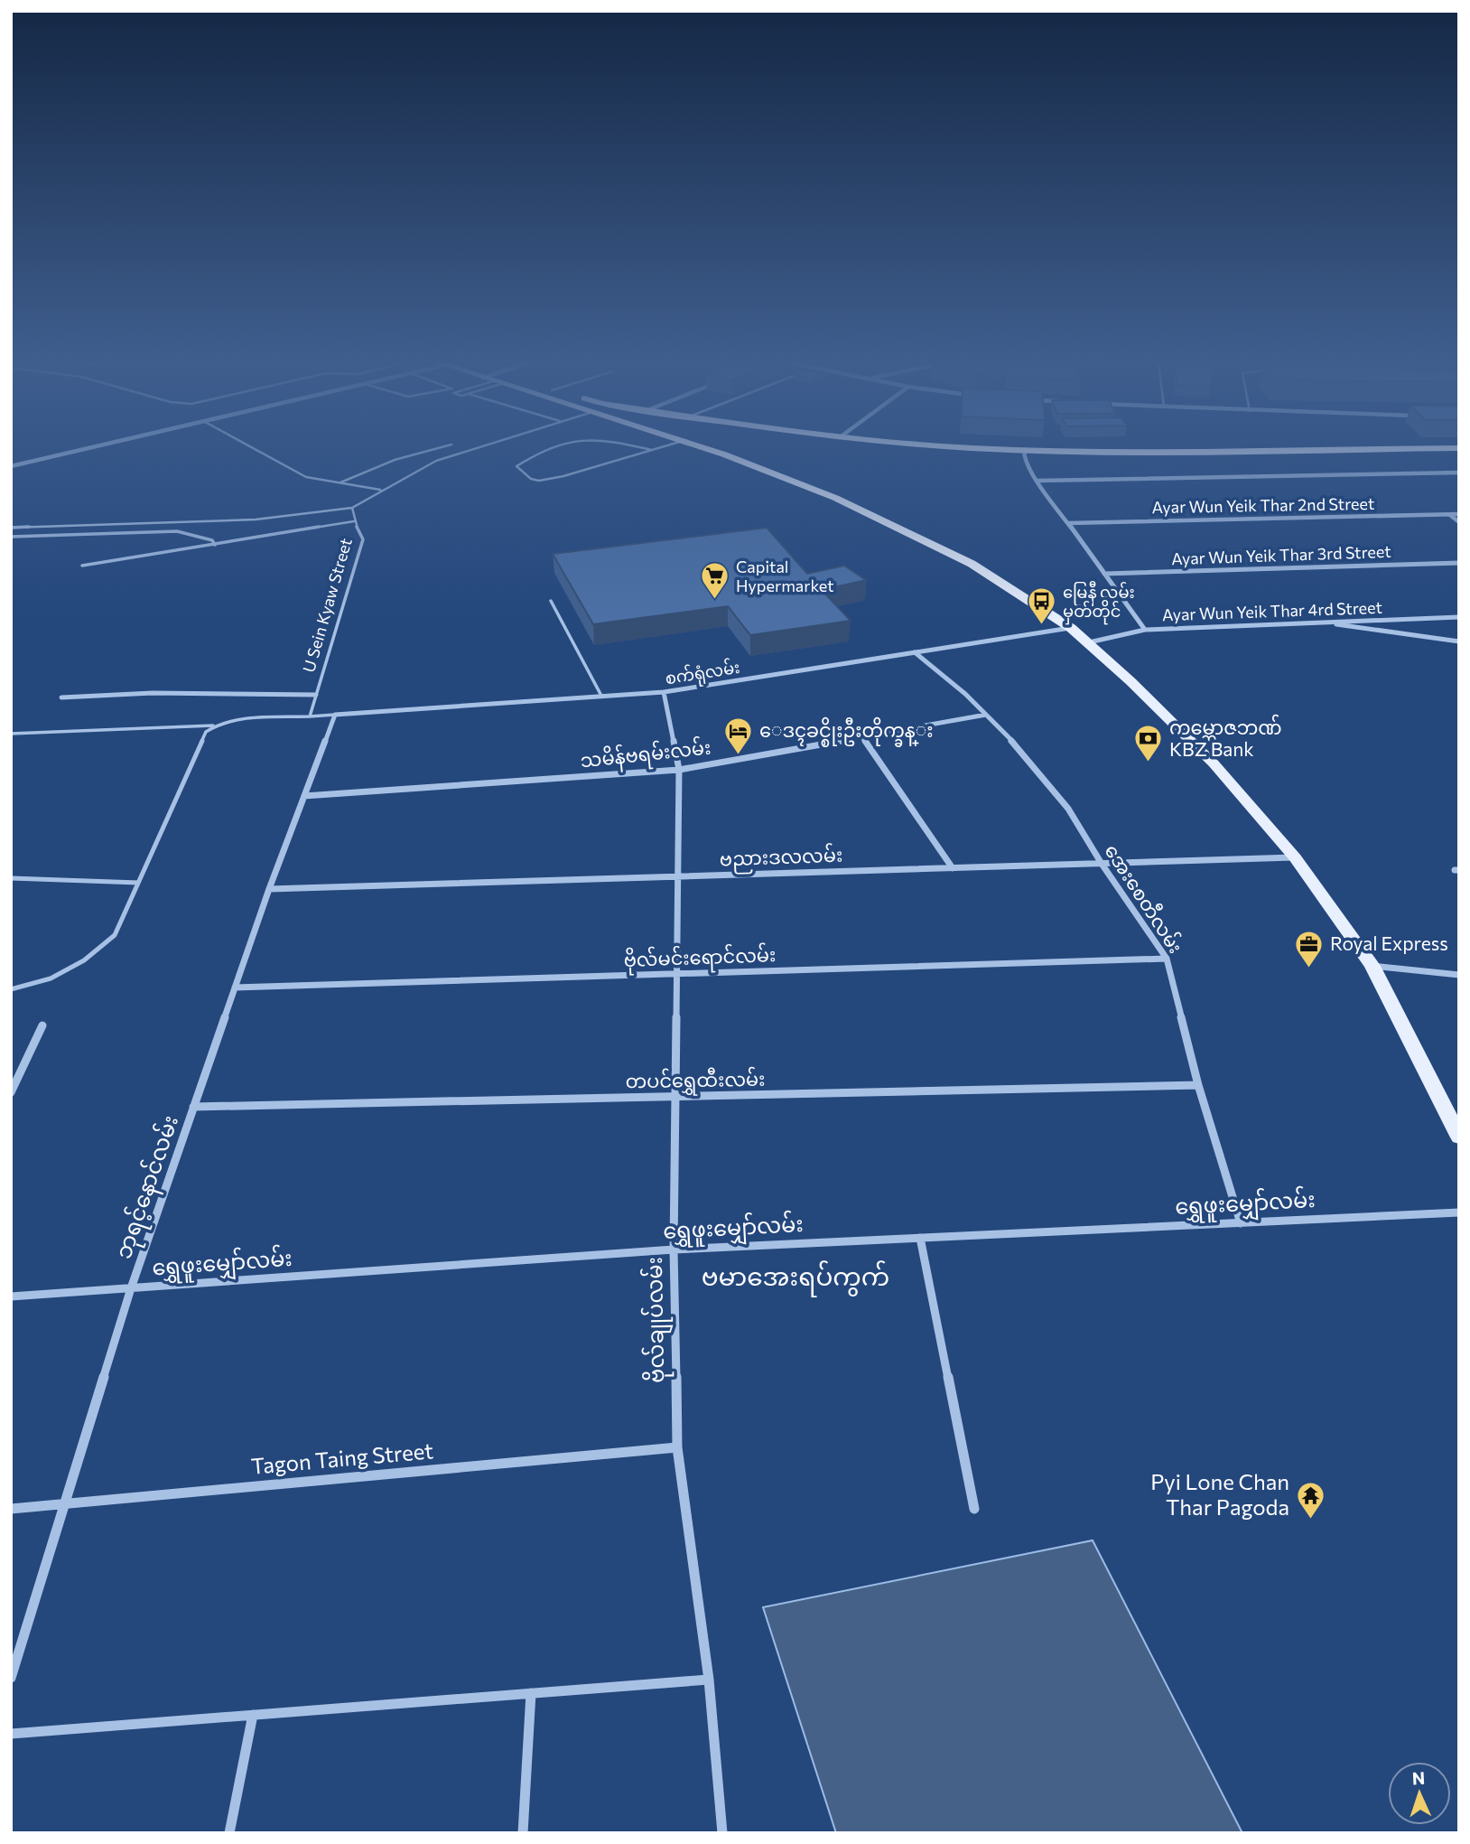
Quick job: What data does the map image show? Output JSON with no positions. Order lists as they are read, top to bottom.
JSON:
{
  "streets": {
    "street": [
      "Ayar Wun Yeik Thar 2nd Street",
      "Ayar Wun Yeik Thar 3rd Street",
      "Ayar Wun Yeik Thar 4rd Street",
      "စက်ရုံလမ်း",
      "သမိန်ဗရမ်းလမ်း",
      "ဗညားဒလလမ်း",
      "အေးစေတီလမ်း",
      "ဗိုလ်မင်းရောင်လမ်း",
      "တပင်ရွှေထီးလမ်း",
      "ဘုရင့်နောင်လမ်း",
      "ရွှေဖူးမျှော်လမ်း",
      "ဗိုလ်ချုပ်လမ်း",
      "Tagon Taing Street"
    ],
    "lane": ["U Sein Kyaw Street"]
  },
  "crossings": [
    ["စက်ရုံလမ်း", "အေးစေတီလမ်း"],
    ["စက်ရုံလမ်း", "ဘုရင့်နောင်လမ်း"],
    ["စက်ရုံလမ်း", "ဗိုလ်ချုပ်လမ်း"],
    ["သမိန်ဗရမ်းလမ်း", "အေးစေတီလမ်း"],
    ["သမိန်ဗရမ်းလမ်း", "ဘုရင့်နောင်လမ်း"],
    ["သမိန်ဗရမ်းလမ်း", "ဗိုလ်ချုပ်လမ်း"],
    ["ဗညားဒလလမ်း", "အေးစေတီလမ်း"],
    ["ဗညားဒလလမ်း", "ဘုရင့်နောင်လမ်း"],
    ["ဗညားဒလလမ်း", "ဗိုလ်ချုပ်လမ်း"],
    ["အေးစေတီလမ်း", "ဗိုလ်မင်းရောင်လမ်း"],
    ["အေးစေတီလမ်း", "တပင်ရွှေထီးလမ်း"],
    ["အေးစေတီလမ်း", "ရွှေဖူးမျှော်လမ်း"],
    ["ဗိုလ်မင်းရောင်လမ်း", "ဘုရင့်နောင်လမ်း"],
    ["ဗိုလ်မင်းရောင်လမ်း", "ဗိုလ်ချုပ်လမ်း"],
    ["တပင်ရွှေထီးလမ်း", "ဘုရင့်နောင်လမ်း"],
    ["တပင်ရွှေထီးလမ်း", "ဗိုလ်ချုပ်လမ်း"],
    ["ဘုရင့်နောင်လမ်း", "ရွှေဖူးမျှော်လမ်း"],
    ["ဘုရင့်နောင်လမ်း", "Tagon Taing Street"],
    ["ရွှေဖူးမျှော်လမ်း", "ဗိုလ်ချုပ်လမ်း"],
    ["ဗိုလ်ချုပ်လမ်း", "Tagon Taing Street"]
  ],
  "districts": ["ဗမာအေးရပ်ကွက်"],
  "places": {
    "supermarket": ["Capital Hypermarket"],
    "bus stop": ["မြေနီ လမ်း မှတ်တိုင်"],
    "hotel": ["ေဒၚခင္စိုးဦးတိုက္ခန္း"],
    "bank": ["ကမ္ဘောဇဘဏ် KBZ Bank"],
    "office": ["Royal Express"],
    "temple": ["Pyi Lone Chan Thar Pagoda"]
  },
  "north": "top"
}
